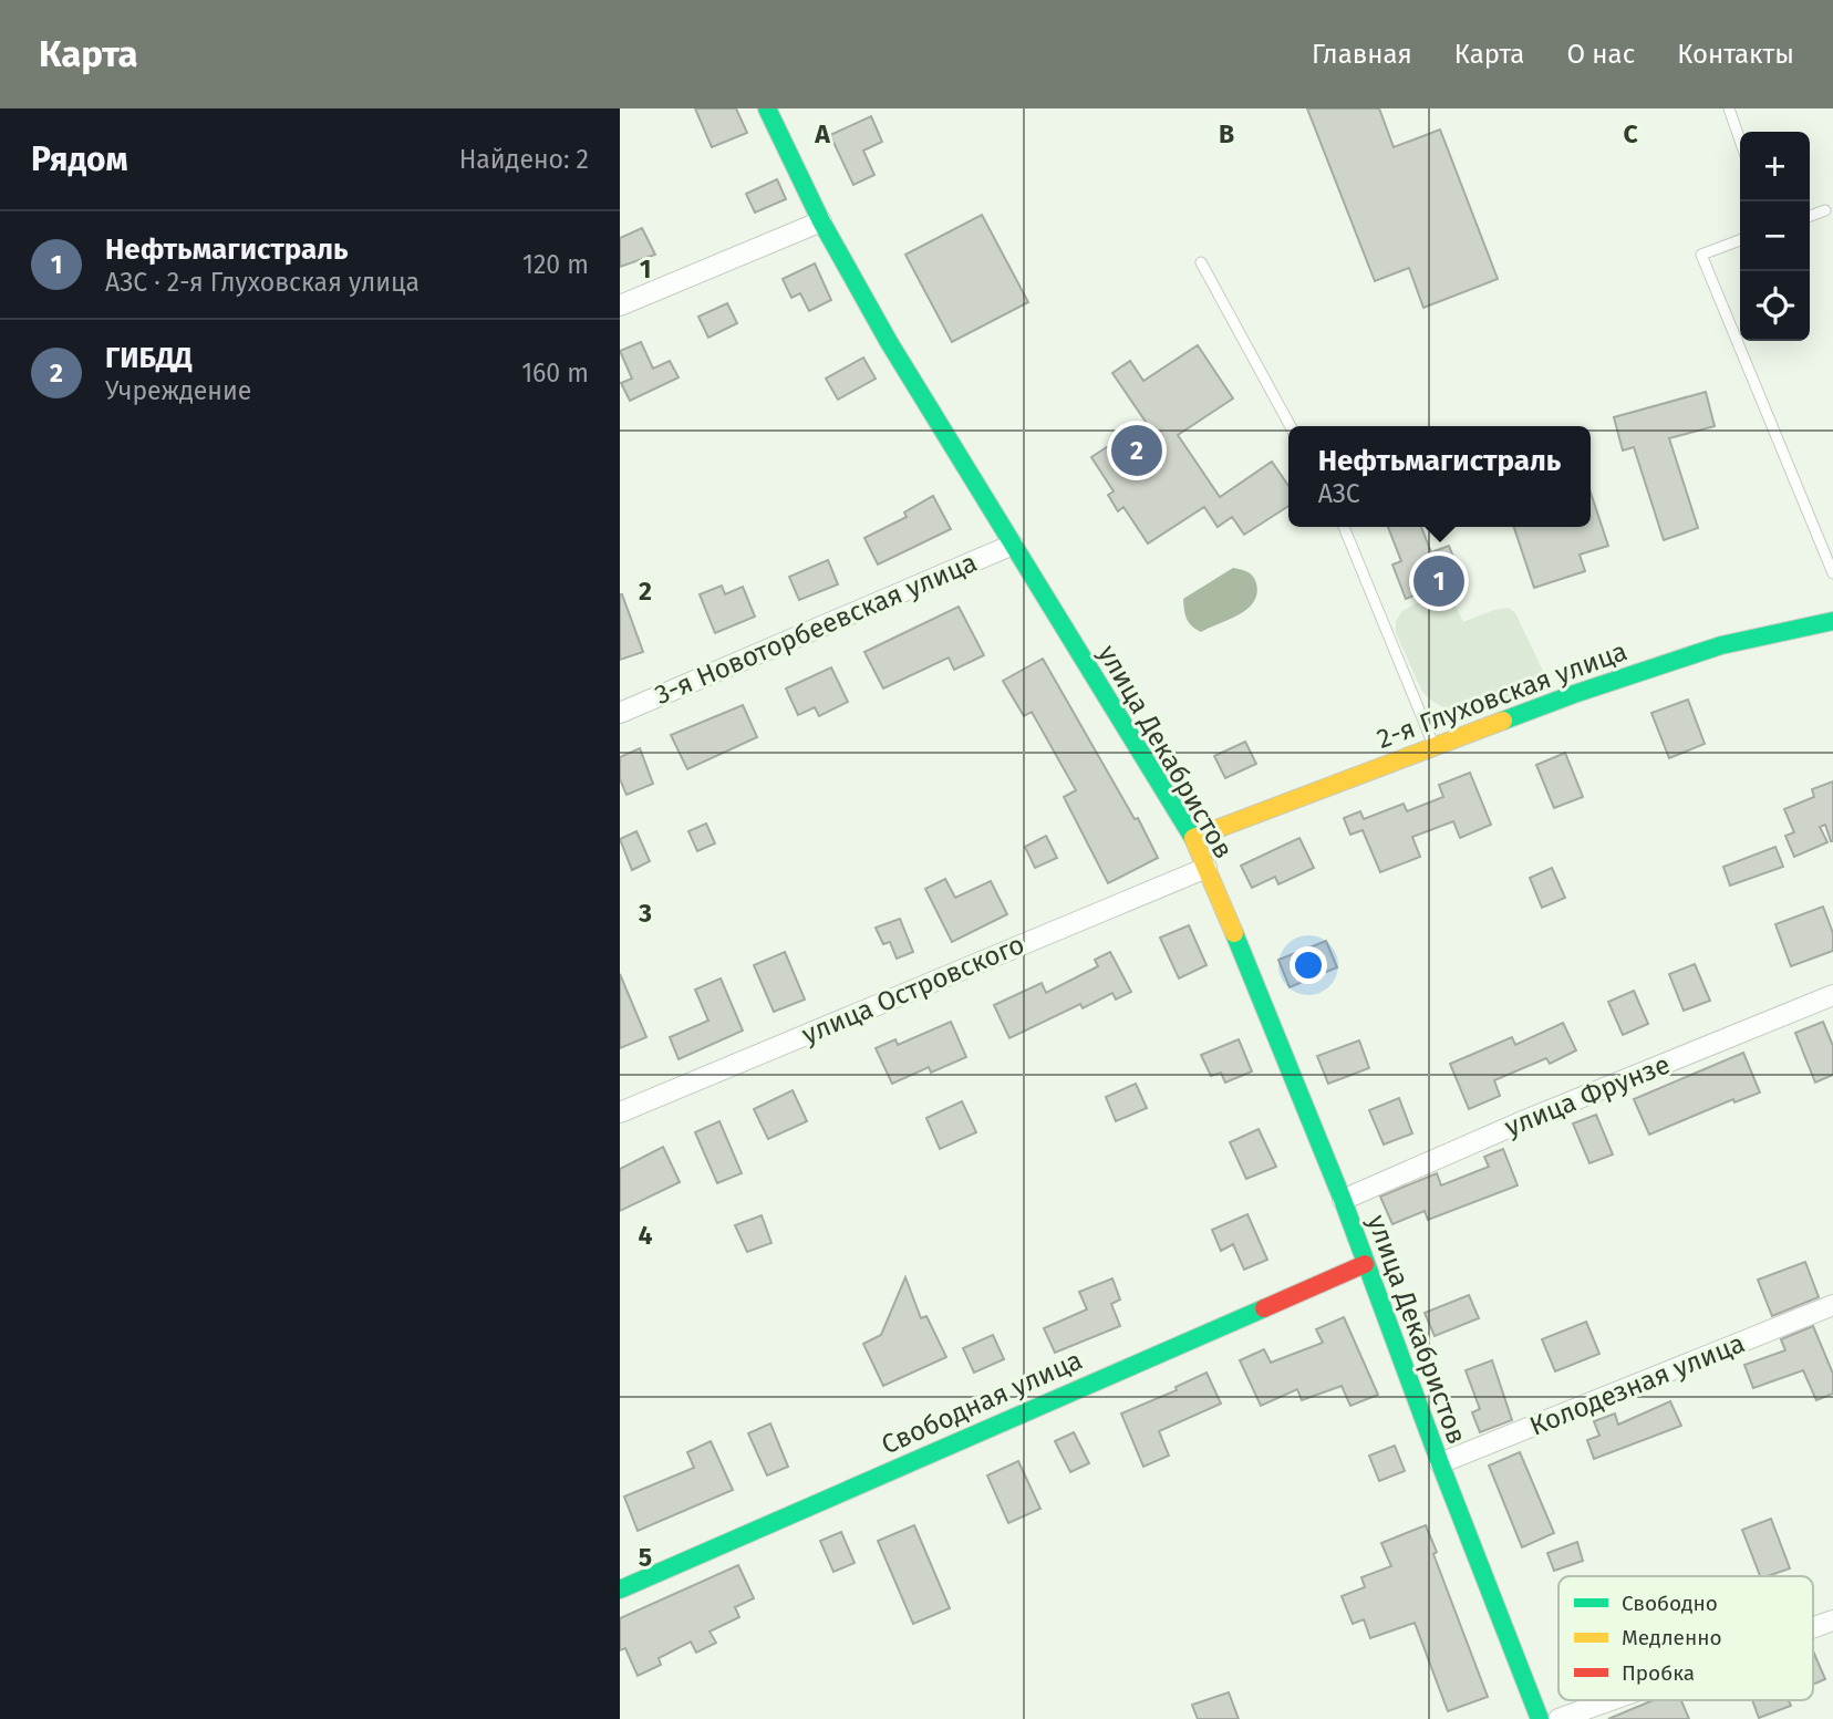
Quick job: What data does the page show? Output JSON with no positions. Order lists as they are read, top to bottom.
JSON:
{
  "streets": {
    "main road": ["2-я Глуховская улица", "улица Декабристов", "Свободная улица"],
    "street": [
      "3-я Новоторбеевская улица",
      "улица Островского",
      "улица Фрунзе",
      "Колодезная улица"
    ]
  },
  "crossings": [
    ["3-я Новоторбеевская улица", "улица Декабристов"],
    ["2-я Глуховская улица", "улица Декабристов"],
    ["улица Декабристов", "улица Островского"],
    ["улица Декабристов", "улица Фрунзе"],
    ["улица Декабристов", "Колодезная улица"],
    ["улица Декабристов", "Свободная улица"]
  ],
  "legend": ["Свободно", "Медленно", "Пробка"],
  "page": {
    "header": "Карта",
    "nav": [
      "Главная",
      "Карта",
      "О нас",
      "Контакты"
    ],
    "heading": ["Рядом", "Найдено: 2"],
    "map_buttons": ["+", "−"],
    "list": [
      {
        "mark": "1",
        "name": "Нефтьмагистраль",
        "note": "АЗС · 2-я Глуховская улица",
        "value": "120 m"
      },
      {
        "mark": "2",
        "name": "ГИБДД",
        "note": "Учреждение",
        "value": "160 m"
      }
    ],
    "pins": ["2", "1"],
    "popup": ["Нефтьмагистраль", "АЗС"]
  },
  "grid": {
    "columns": ["A", "B", "C"],
    "rows": [
      "1",
      "2",
      "3",
      "4",
      "5"
    ]
  }
}
